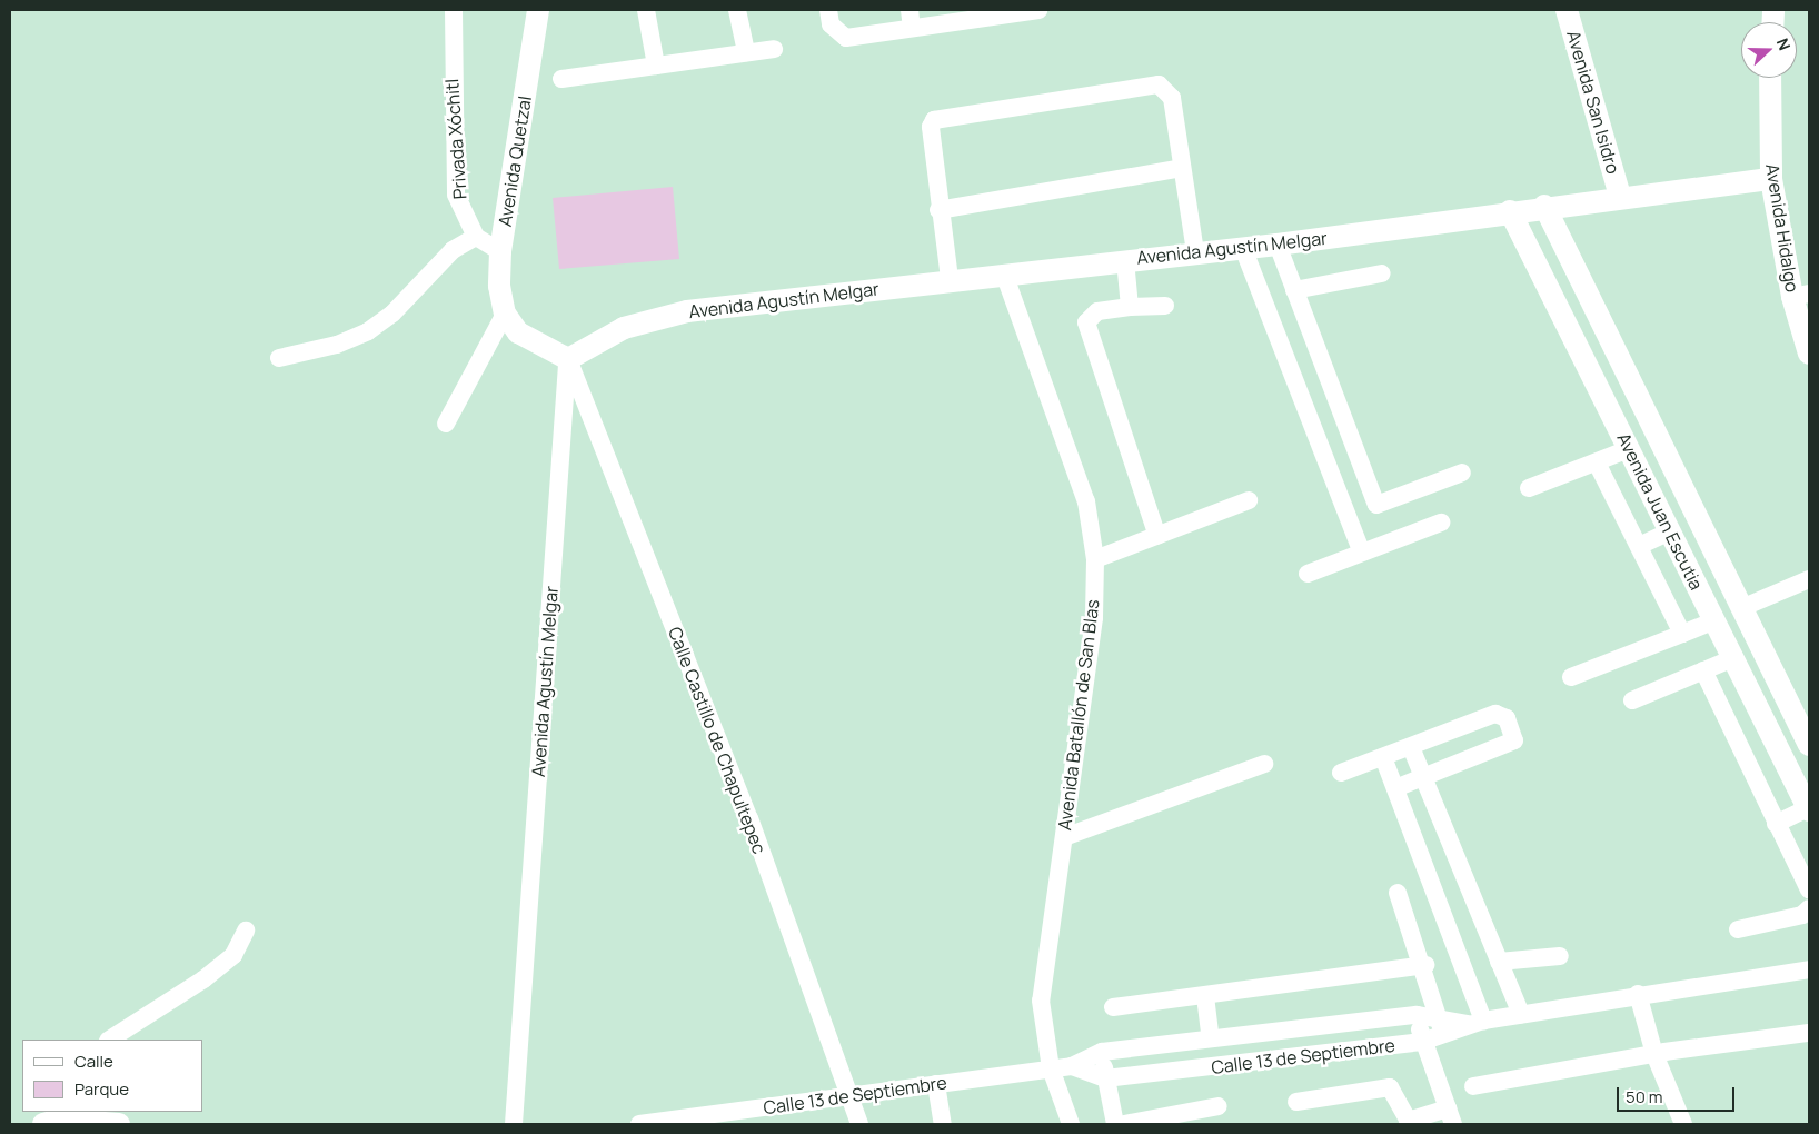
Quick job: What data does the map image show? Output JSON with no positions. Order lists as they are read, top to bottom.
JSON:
{
  "streets": {
    "main road": [
      "Avenida San Isidro",
      "Avenida Quetzal",
      "Avenida Hidalgo",
      "Avenida Agustín Melgar",
      "Avenida Juan Escutia"
    ],
    "street": [
      "Privada Xóchitl",
      "Avenida Batallón de San Blas",
      "Calle Castillo de Chapultepec",
      "Calle 13 de Septiembre"
    ]
  },
  "crossings": [
    ["Avenida San Isidro", "Avenida Agustín Melgar"],
    ["Avenida Hidalgo", "Avenida Agustín Melgar"],
    ["Avenida Agustín Melgar", "Avenida Juan Escutia"],
    ["Avenida Agustín Melgar", "Avenida Batallón de San Blas"],
    ["Avenida Agustín Melgar", "Calle Castillo de Chapultepec"],
    ["Avenida Batallón de San Blas", "Calle 13 de Septiembre"],
    ["Calle Castillo de Chapultepec", "Calle 13 de Septiembre"]
  ],
  "legend": ["Calle", "Parque"],
  "scale_bar": "50 m",
  "north": "right"
}
